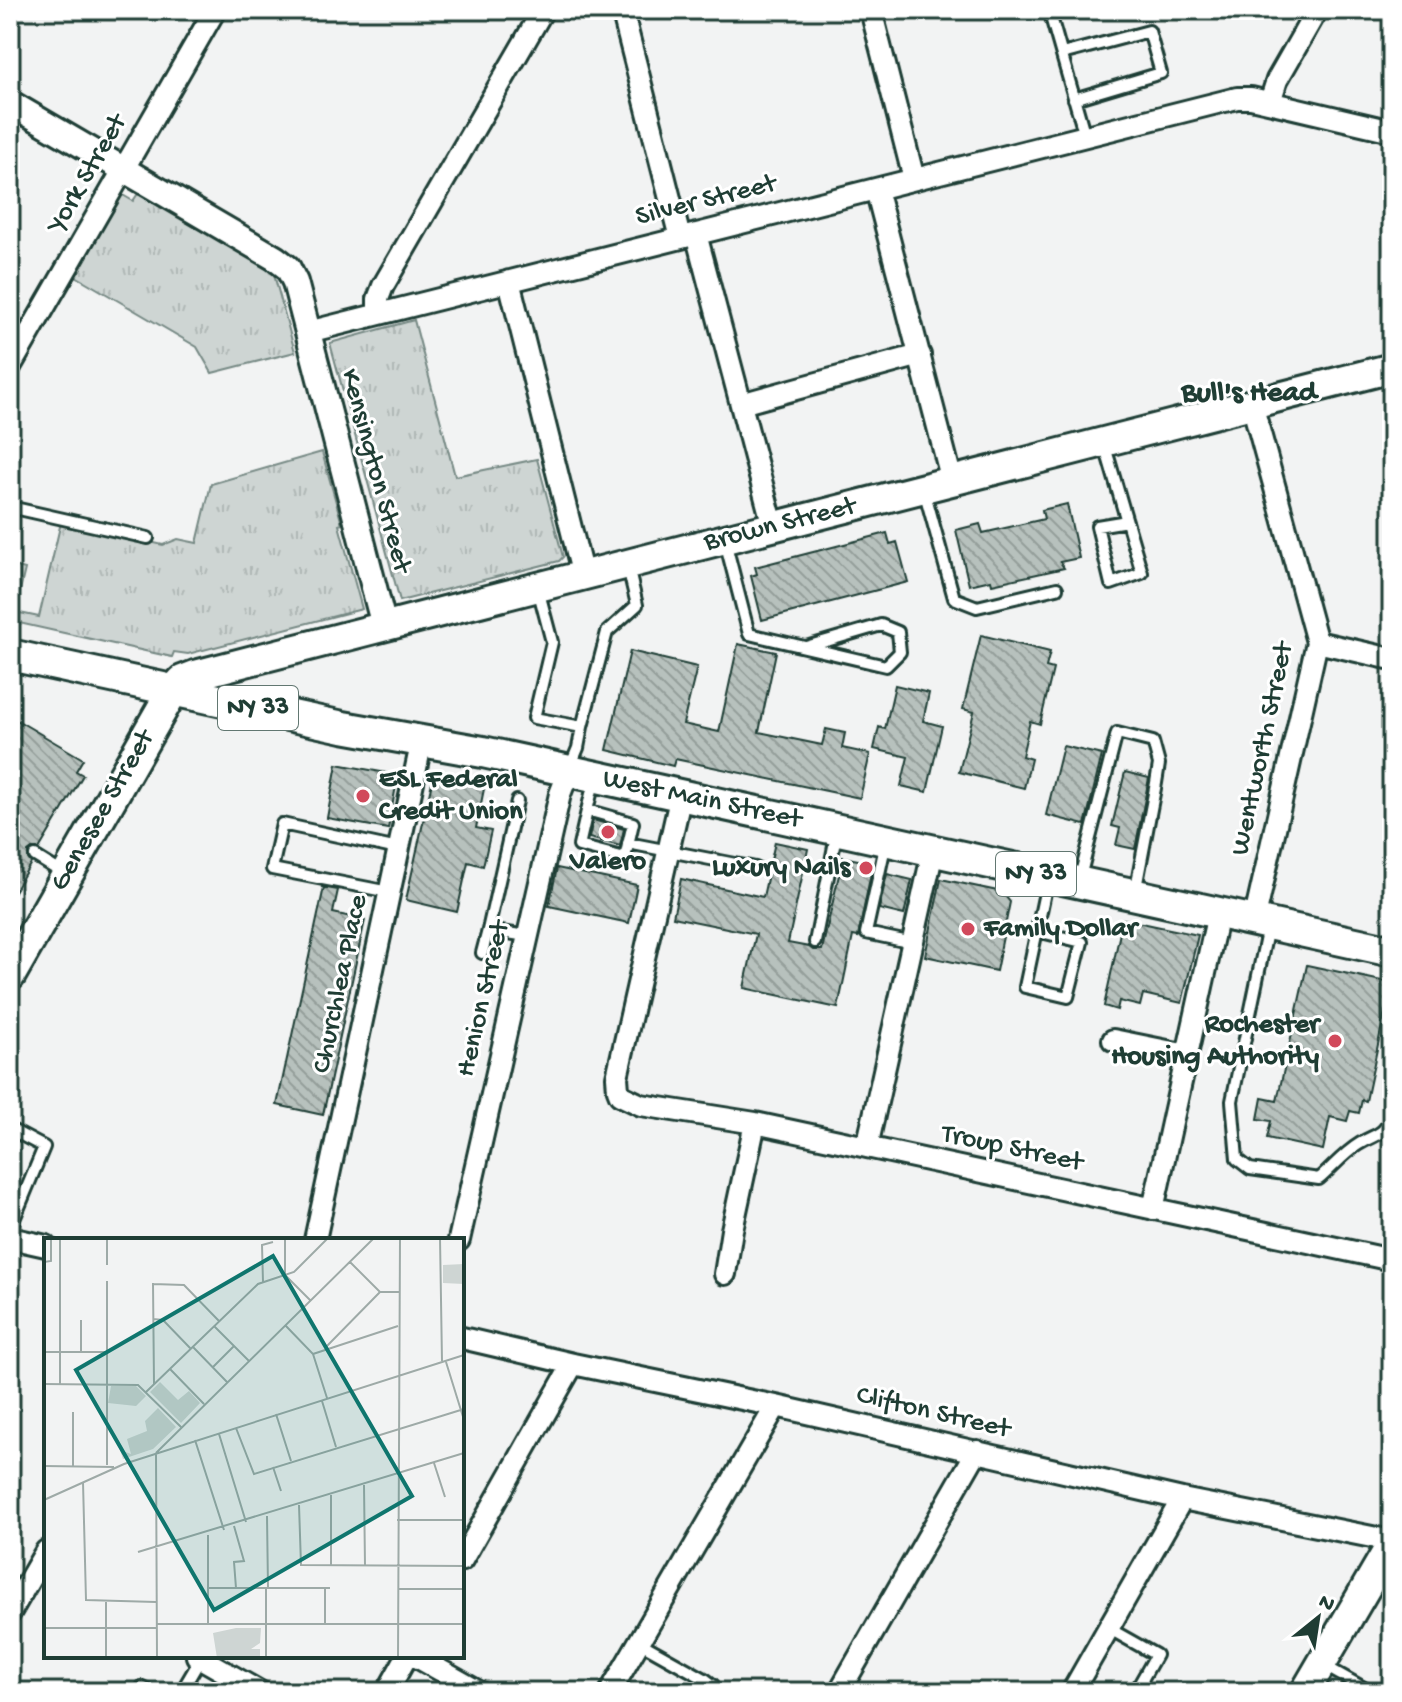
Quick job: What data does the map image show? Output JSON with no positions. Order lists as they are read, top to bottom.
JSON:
{
  "streets": {
    "main road": [
      "Brown Street",
      "NY 33",
      "West Main Street",
      "Genesee Street"
    ],
    "street": [
      "York Street",
      "Silver Street",
      "Kensington Street",
      "Wentworth Street",
      "Churchlea Place",
      "Henion Street",
      "Troup Street",
      "Clifton Street"
    ]
  },
  "crossings": [
    ["Silver Street", "Kensington Street"],
    ["Kensington Street", "Brown Street"],
    ["Brown Street", "Wentworth Street"],
    ["Brown Street", "West Main Street"],
    ["Brown Street", "Genesee Street"],
    ["Wentworth Street", "West Main Street"],
    ["West Main Street", "Genesee Street"],
    ["West Main Street", "Churchlea Place"],
    ["West Main Street", "Henion Street"]
  ],
  "districts": ["Bull's Head"],
  "places": [
    "ESL Federal Credit Union",
    "Valero",
    "Luxury Nails",
    "Family Dollar",
    "Rochester Housing Authority"
  ],
  "north": "top right"
}
